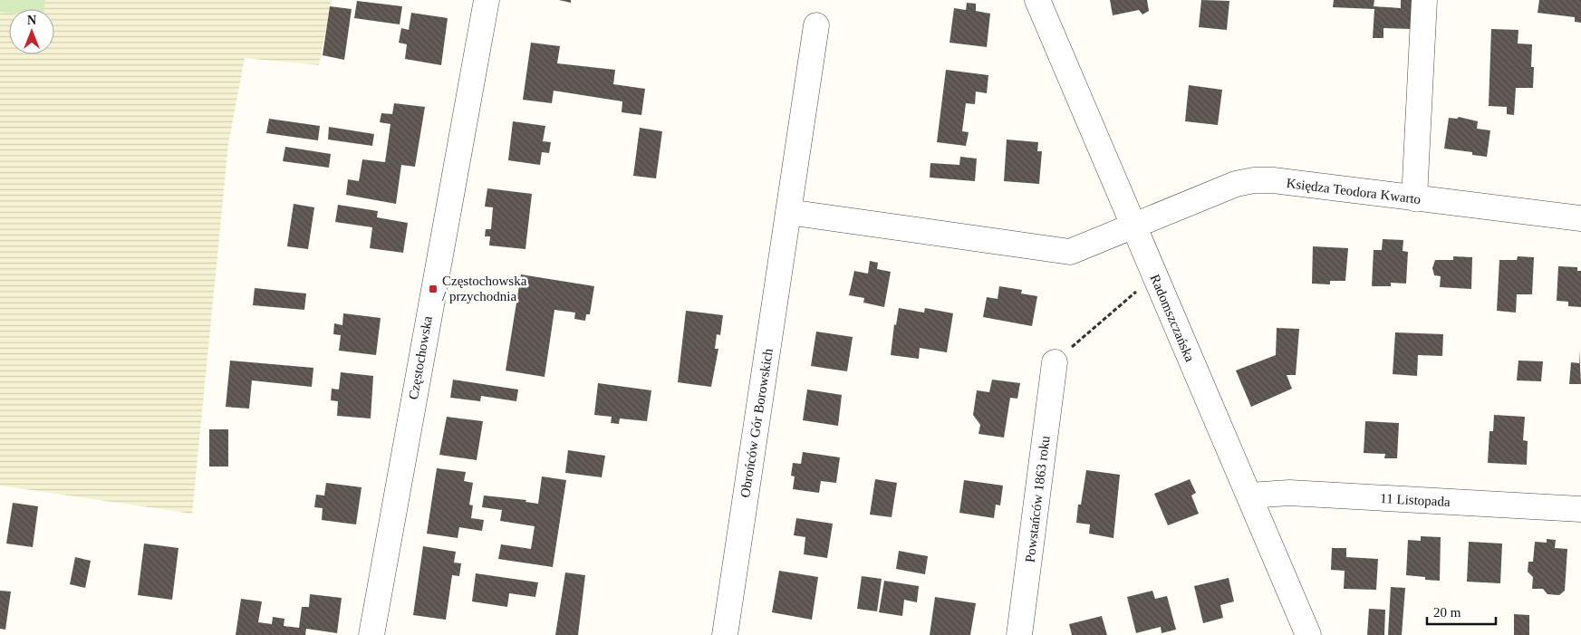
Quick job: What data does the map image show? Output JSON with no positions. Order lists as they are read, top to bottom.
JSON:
{
  "streets": {
    "street": [
      "Księdza Teodora Kwarto",
      "Radomszczańska",
      "Częstochowska",
      "Obrońców Gór Borowskich",
      "Powstańców 1863 roku",
      "11 Listopada"
    ]
  },
  "crossings": [
    ["Księdza Teodora Kwarto", "Radomszczańska"],
    ["Radomszczańska", "11 Listopada"]
  ],
  "places": {
    "transit": ["Częstochowska / przychodnia"]
  },
  "scale_bar": "20 m",
  "north": "top"
}
